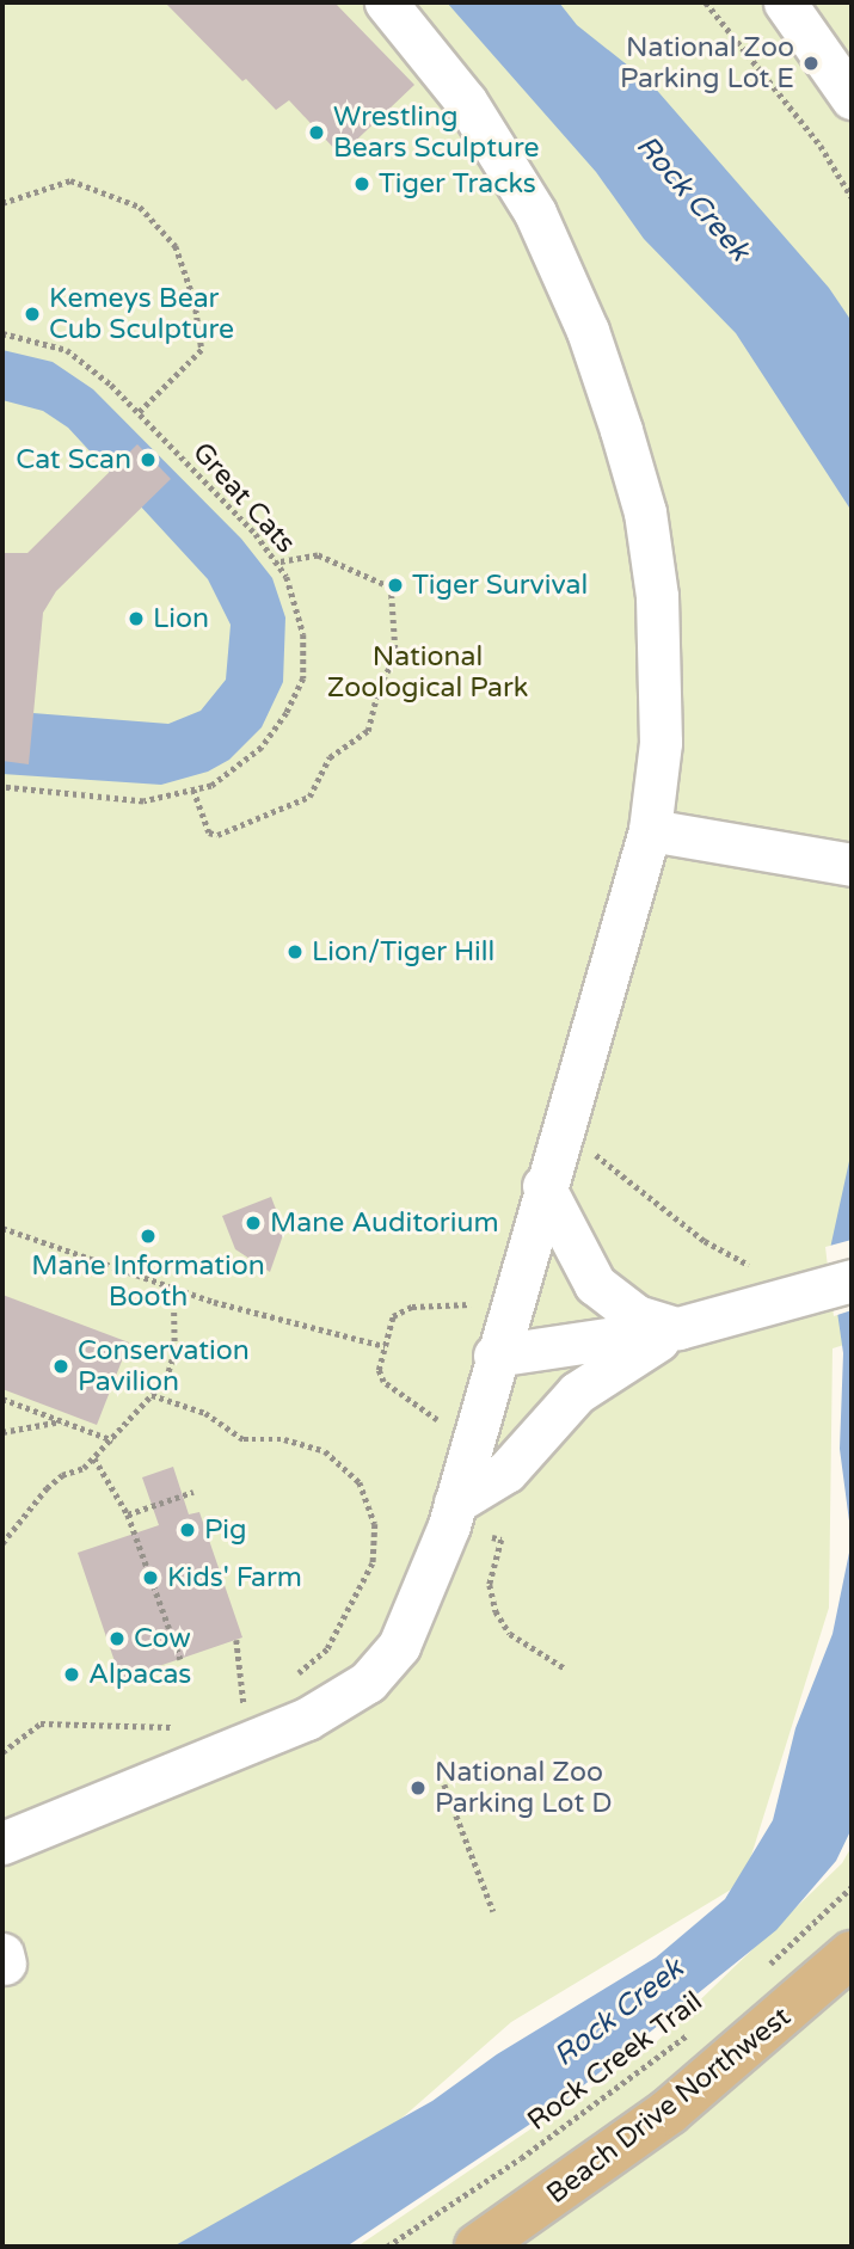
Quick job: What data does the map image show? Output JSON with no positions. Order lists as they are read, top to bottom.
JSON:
{
  "streets": {
    "main road": ["Beach Drive Northwest"],
    "path": ["Great Cats", "Rock Creek Trail"]
  },
  "water": ["Rock Creek"],
  "parks": ["National Zoological Park"],
  "places": [
    "National Zoo Parking Lot E",
    "Wrestling Bears Sculpture",
    "Tiger Tracks",
    "Kemeys Bear Cub Sculpture",
    "Cat Scan",
    "Tiger Survival",
    "Lion",
    "Lion/Tiger Hill",
    "Mane Auditorium",
    "Mane Information Booth",
    "Conservation Pavilion",
    "Pig",
    "Kids' Farm",
    "Cow",
    "Alpacas",
    "National Zoo Parking Lot D"
  ]
}
